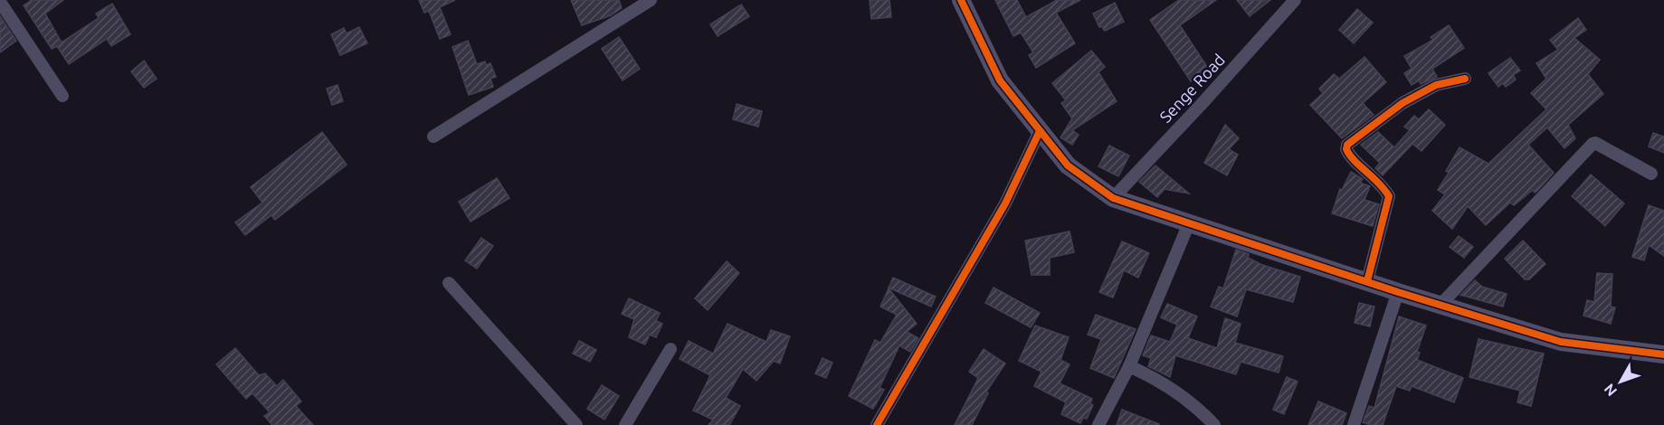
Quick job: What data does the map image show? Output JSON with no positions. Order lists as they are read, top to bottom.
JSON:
{
  "streets": {
    "street": ["Senge Road"]
  },
  "north": "bottom left"
}
